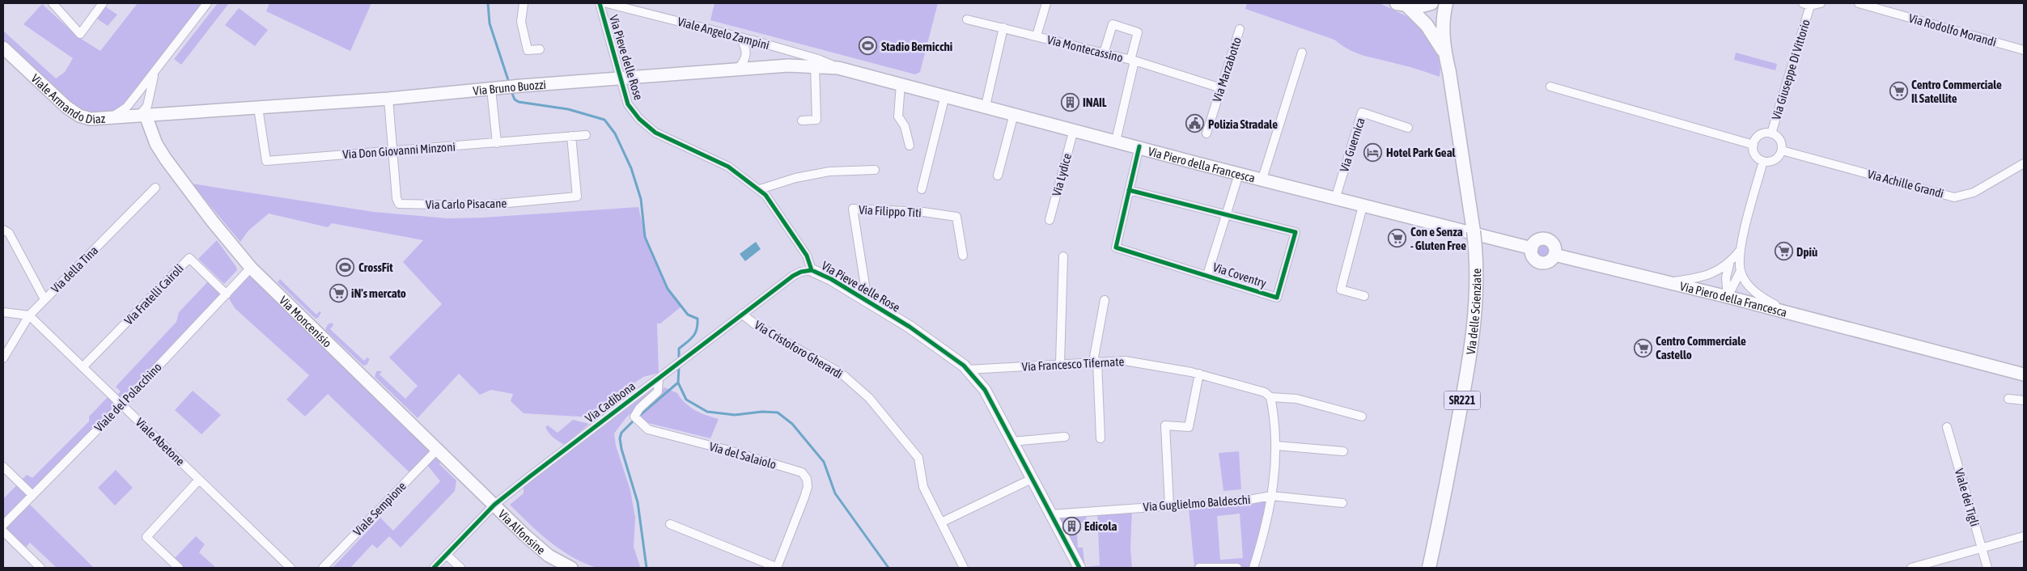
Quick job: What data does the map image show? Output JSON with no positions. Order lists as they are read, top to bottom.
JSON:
{
  "streets": {
    "main road": [
      "Via Bruno Buozzi",
      "Viale Armando Diaz",
      "Via Piero della Francesca",
      "Via delle Scienziate",
      "Via Moncenisio",
      "SR221",
      "Via Alfonsine"
    ],
    "street": [
      "Via Rodolfo Morandi",
      "Viale Angelo Zampini",
      "Via Montecassino",
      "Via Pieve delle Rose",
      "Via Marzabotto",
      "Via Giuseppe Di Vittorio",
      "Via Guernica",
      "Via Don Giovanni Minzoni",
      "Via Lydice",
      "Via Achille Grandi",
      "Via Carlo Pisacane",
      "Via Filippo Titi",
      "Via della Tina",
      "Via Coventry",
      "Via Fratelli Cairoli",
      "Via Cristoforo Gherardi",
      "Via Francesco Tifernate",
      "Viale del Polacchino",
      "Via Cadibona",
      "Viale Abetone",
      "Via del Salaiolo",
      "Viale dei Tigli",
      "Via Guglielmo Baldeschi",
      "Viale Sempione"
    ]
  },
  "crossings": [
    ["Viale Angelo Zampini", "Via Bruno Buozzi"],
    ["Via Montecassino", "Via Marzabotto"],
    ["Via Montecassino", "Via Piero della Francesca"],
    ["Via Pieve delle Rose", "Via Bruno Buozzi"],
    ["Via Pieve delle Rose", "Via Filippo Titi"],
    ["Via Pieve delle Rose", "Via Francesco Tifernate"],
    ["Via Pieve delle Rose", "Via Cadibona"],
    ["Via Pieve delle Rose", "Via Guglielmo Baldeschi"],
    ["Via Giuseppe Di Vittorio", "Via Achille Grandi"],
    ["Via Bruno Buozzi", "Viale Armando Diaz"],
    ["Via Bruno Buozzi", "Via Don Giovanni Minzoni"],
    ["Via Bruno Buozzi", "Via Piero della Francesca"],
    ["Via Bruno Buozzi", "Via Carlo Pisacane"],
    ["Via Bruno Buozzi", "Via Moncenisio"],
    ["Viale Armando Diaz", "Via Moncenisio"],
    ["Via Guernica", "Via Piero della Francesca"],
    ["Via Don Giovanni Minzoni", "Via Carlo Pisacane"],
    ["Via Piero della Francesca", "Via Lydice"],
    ["Via Piero della Francesca", "Via Coventry"],
    ["Via della Tina", "Viale Abetone"],
    ["Via Fratelli Cairoli", "Viale del Polacchino"],
    ["Via Fratelli Cairoli", "Viale Abetone"],
    ["Via delle Scienziate", "SR221"],
    ["Via Moncenisio", "Viale del Polacchino"],
    ["Via Moncenisio", "Via Cadibona"],
    ["Via Moncenisio", "Viale Sempione"],
    ["Via Moncenisio", "Via Alfonsine"],
    ["Via Cristoforo Gherardi", "Via Cadibona"],
    ["Viale del Polacchino", "Viale Abetone"],
    ["Via Cadibona", "Via del Salaiolo"],
    ["Via Cadibona", "Via Alfonsine"]
  ],
  "places": {
    "sports": ["Stadio Bernicchi", "CrossFit"],
    "supermarket": [
      "Centro Commerciale Il Satellite",
      "Con e Senza - Gluten Free",
      "Dpiù",
      "iN's mercato",
      "Centro Commerciale Castello"
    ],
    "building": ["INAIL", "Edicola"],
    "public building": ["Polizia Stradale"],
    "hotel": ["Hotel Park Geal"]
  }
}
